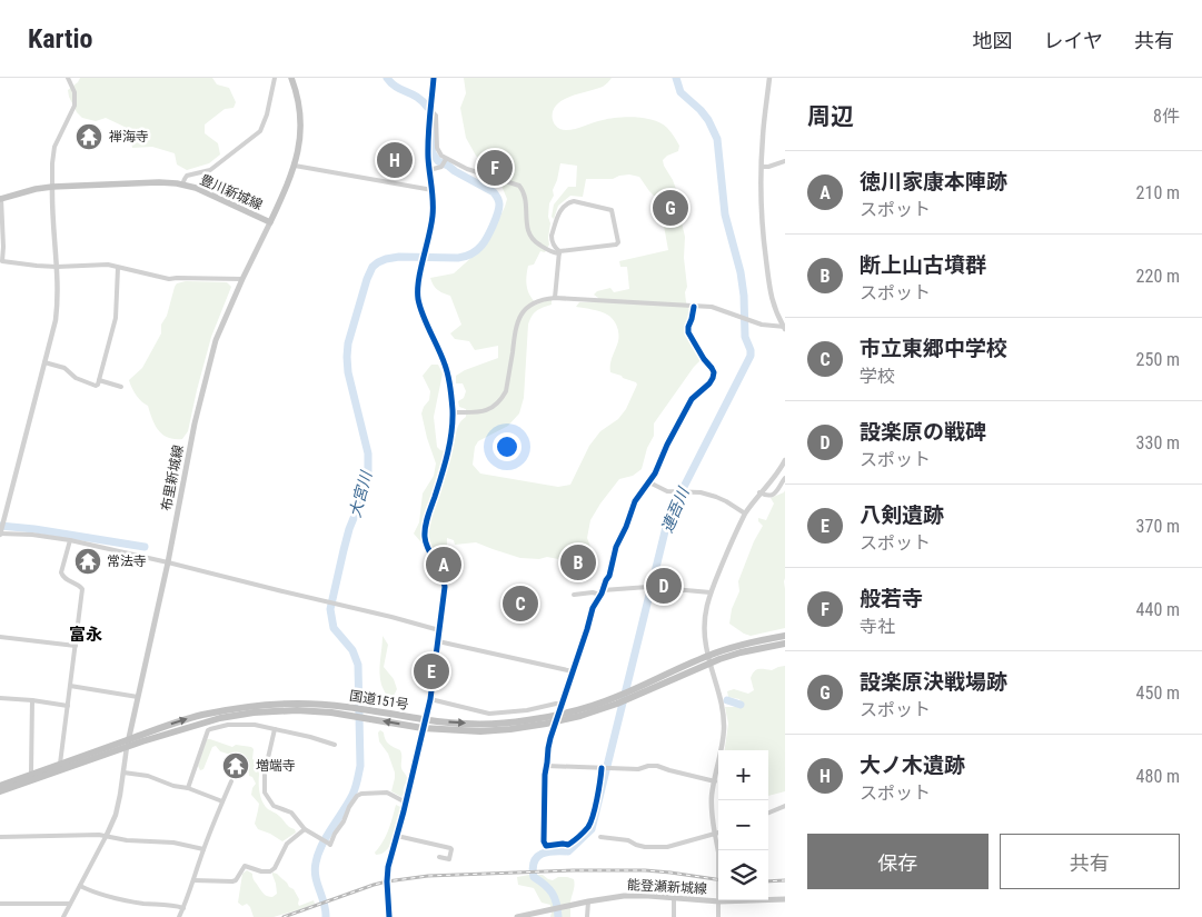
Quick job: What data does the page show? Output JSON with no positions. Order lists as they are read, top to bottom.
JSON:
{
  "streets": {
    "highway": ["国道151号"],
    "main road": ["豊川新城線", "布里新城線", "能登瀬新城線"]
  },
  "crossings": [
    ["豊川新城線", "布里新城線"],
    ["布里新城線", "国道151号"]
  ],
  "districts": ["富永"],
  "water": ["大宮川", "連吾川"],
  "places": {
    "temple": ["禅海寺", "常法寺", "増端寺"]
  },
  "page": {
    "header": "Kartio",
    "nav": ["地図", "レイヤ", "共有"],
    "heading": ["周辺", "8件"],
    "pins": [
      "H",
      "F",
      "G",
      "B",
      "A",
      "D",
      "C",
      "E"
    ],
    "list": [
      {
        "mark": "A",
        "name": "徳川家康本陣跡",
        "note": "スポット",
        "value": "210 m"
      },
      {
        "mark": "B",
        "name": "断上山古墳群",
        "note": "スポット",
        "value": "220 m"
      },
      {
        "mark": "C",
        "name": "市立東郷中学校",
        "note": "学校",
        "value": "250 m"
      },
      {
        "mark": "D",
        "name": "設楽原の戦碑",
        "note": "スポット",
        "value": "330 m"
      },
      {
        "mark": "E",
        "name": "八剣遺跡",
        "note": "スポット",
        "value": "370 m"
      },
      {
        "mark": "F",
        "name": "般若寺",
        "note": "寺社",
        "value": "440 m"
      },
      {
        "mark": "G",
        "name": "設楽原決戦場跡",
        "note": "スポット",
        "value": "450 m"
      },
      {
        "mark": "H",
        "name": "大ノ木遺跡",
        "note": "スポット",
        "value": "480 m"
      }
    ],
    "map_buttons": ["+", "−"],
    "buttons": ["保存", "共有"]
  }
}
